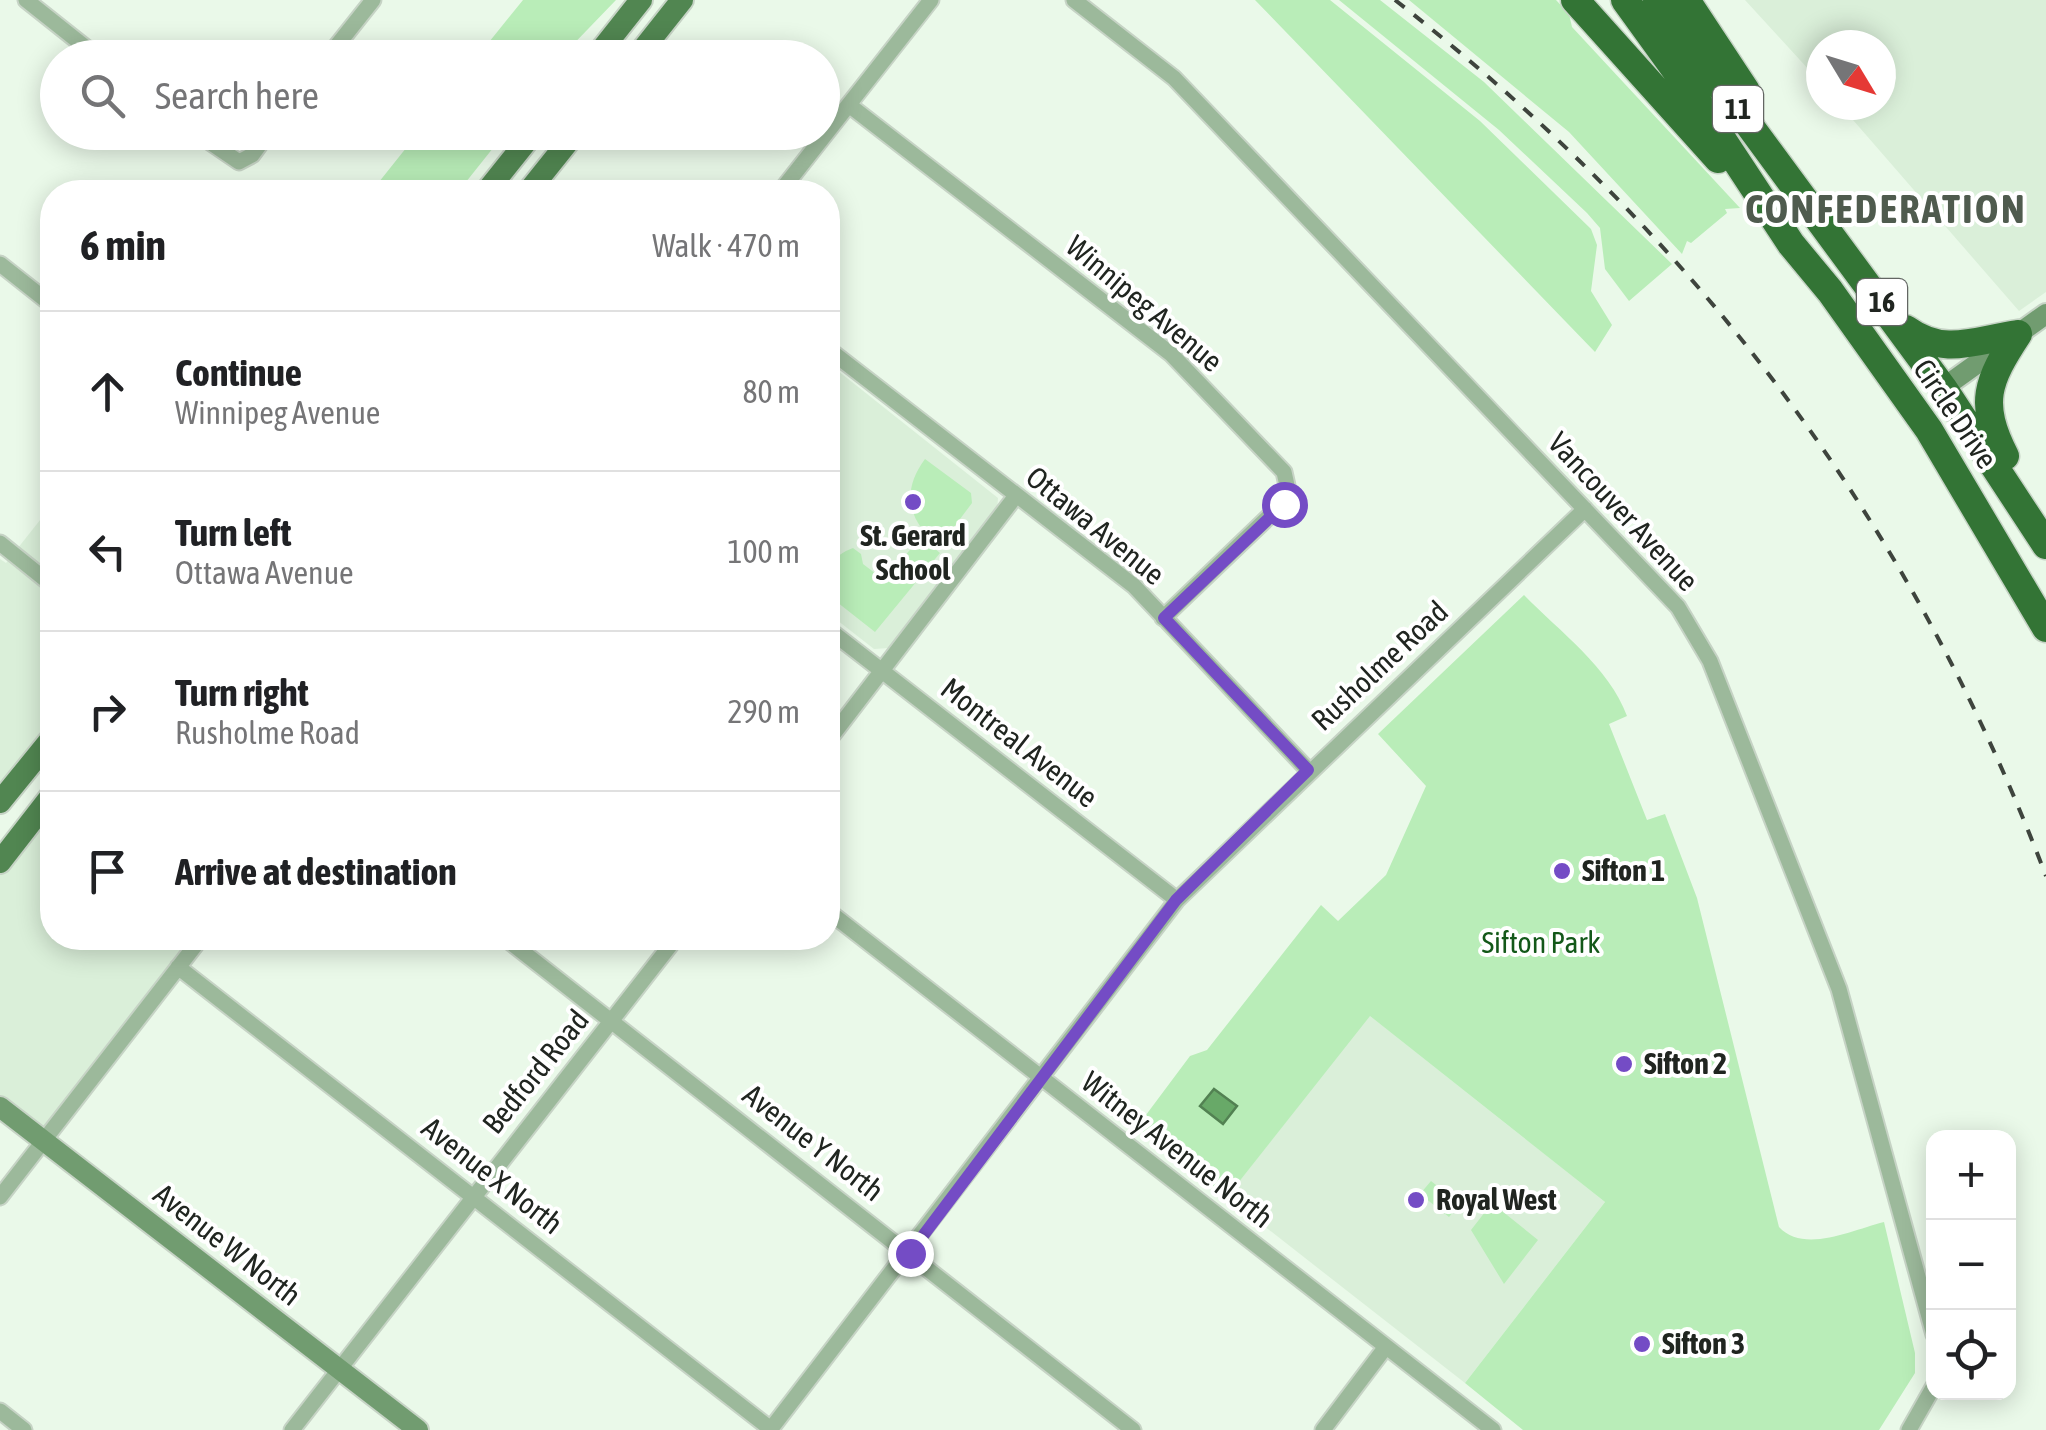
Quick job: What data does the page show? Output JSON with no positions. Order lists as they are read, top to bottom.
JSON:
{
  "streets": {
    "highway": ["11", "16", "Circle Drive"],
    "street": [
      "Winnipeg Avenue",
      "Vancouver Avenue",
      "Ottawa Avenue",
      "Rusholme Road",
      "Montreal Avenue",
      "Bedford Road",
      "Avenue Y North",
      "Witney Avenue North",
      "Avenue X North",
      "Avenue W North"
    ]
  },
  "crossings": [
    ["16", "Circle Drive"],
    ["Winnipeg Avenue", "Ottawa Avenue"],
    ["Vancouver Avenue", "Rusholme Road"],
    ["Ottawa Avenue", "Rusholme Road"],
    ["Rusholme Road", "Montreal Avenue"],
    ["Rusholme Road", "Avenue Y North"],
    ["Rusholme Road", "Witney Avenue North"],
    ["Rusholme Road", "Avenue X North"],
    ["Bedford Road", "Avenue Y North"],
    ["Bedford Road", "Avenue X North"],
    ["Bedford Road", "Avenue W North"]
  ],
  "districts": ["CONFEDERATION"],
  "parks": ["Sifton Park"],
  "places": [
    "St. Gerard School",
    "Sifton 1",
    "Sifton 2",
    "Royal West",
    "Sifton 3"
  ],
  "north": "bottom right",
  "page": {
    "search": "Search here",
    "heading": ["6 min", "Walk · 470 m"],
    "list": [
      ["Continue", "Winnipeg Avenue", "80 m"],
      ["Turn left", "Ottawa Avenue", "100 m"],
      ["Turn right", "Rusholme Road", "290 m"],
      "Arrive at destination"
    ],
    "map_buttons": ["+", "−"]
  }
}
